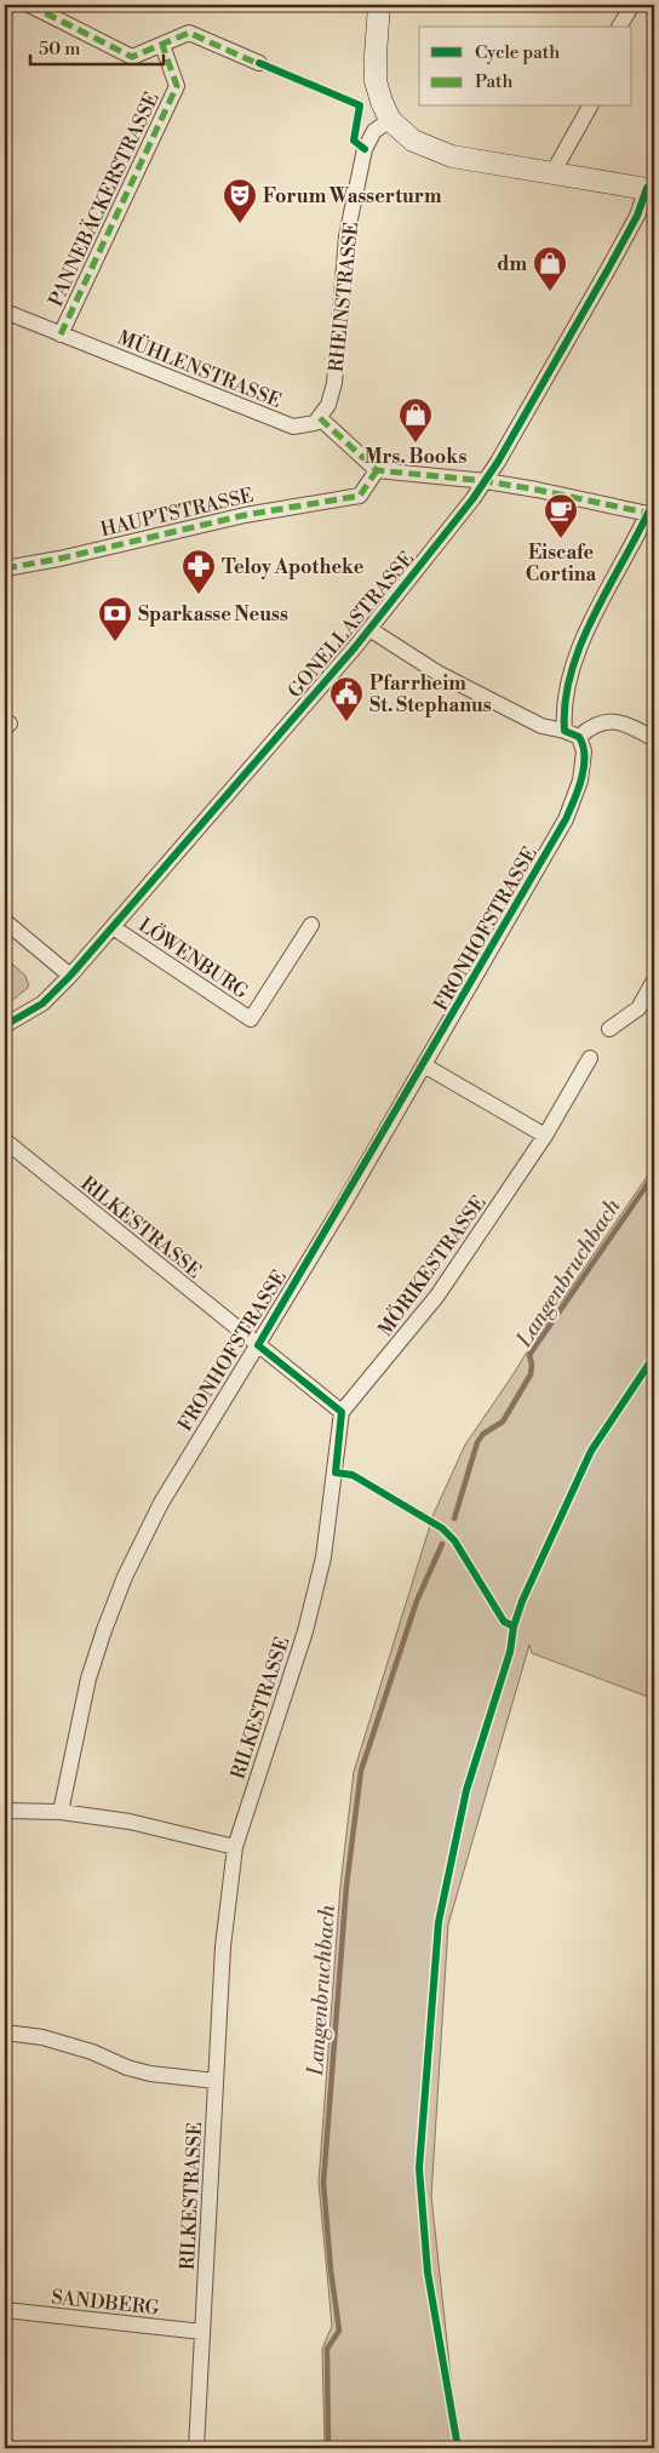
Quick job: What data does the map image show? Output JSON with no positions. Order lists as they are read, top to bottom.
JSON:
{
  "streets": {
    "street": [
      "PANNEBÄCKERSTRASSE",
      "RHEINSTRASSE",
      "MÜHLENSTRASSE",
      "HAUPTSTRASSE",
      "GONELLASTRASSE",
      "FRONHOFSTRASSE",
      "LÖWENBURG",
      "RILKESTRASSE",
      "MÖRIKESTRASSE",
      "SANDBERG"
    ]
  },
  "crossings": [
    ["PANNEBÄCKERSTRASSE", "MÜHLENSTRASSE"],
    ["RHEINSTRASSE", "MÜHLENSTRASSE"],
    ["GONELLASTRASSE", "LÖWENBURG"],
    ["FRONHOFSTRASSE", "RILKESTRASSE"],
    ["RILKESTRASSE", "MÖRIKESTRASSE"],
    ["RILKESTRASSE", "SANDBERG"]
  ],
  "water": ["Langenbruchbach"],
  "places": {
    "theatre": ["Forum Wasserturm"],
    "shop": ["dm", "Mrs. Books"],
    "cafe": ["Eiscafe Cortina"],
    "pharmacy": ["Teloy Apotheke"],
    "bank": ["Sparkasse Neuss"],
    "public building": ["Pfarrheim St. Stephanus"]
  },
  "legend": ["Cycle path", "Path"],
  "scale_bar": "50 m"
}
